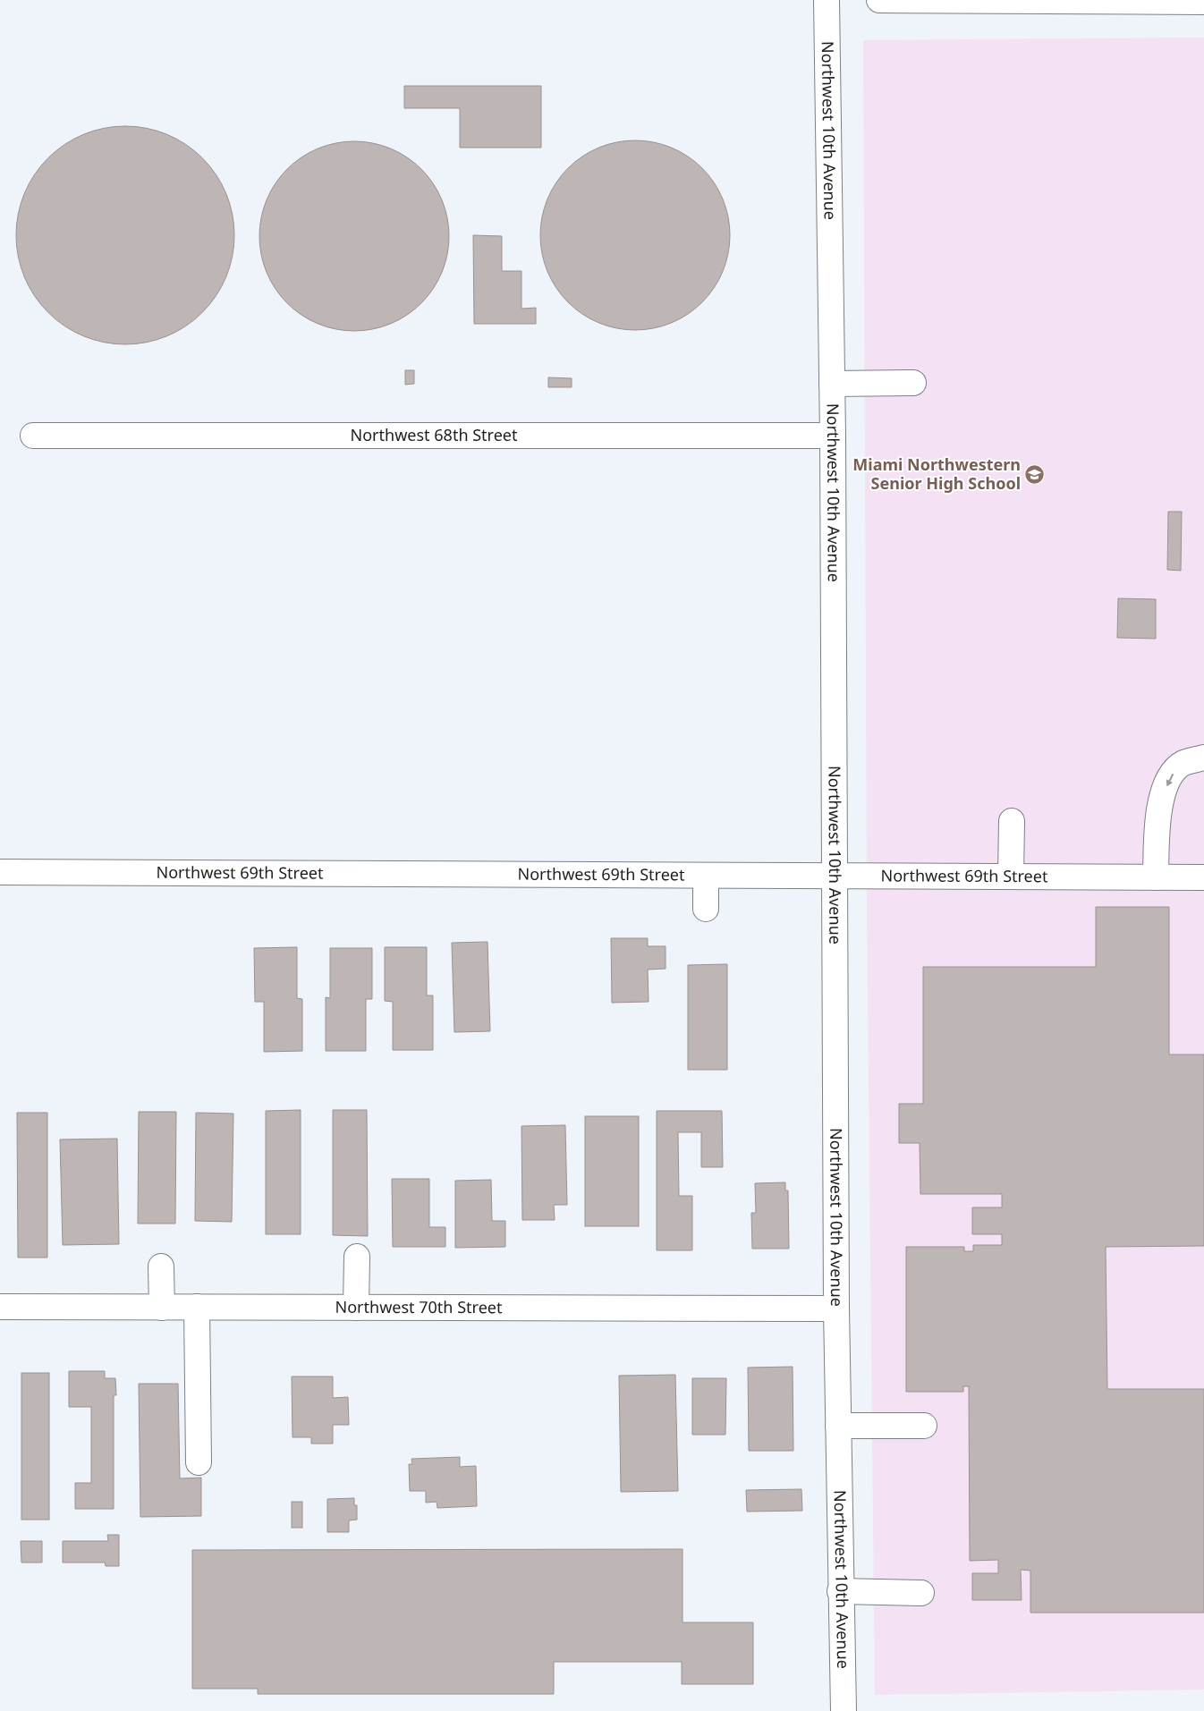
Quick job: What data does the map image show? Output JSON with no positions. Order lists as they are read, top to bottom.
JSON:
{
  "streets": {
    "street": [
      "Northwest 10th Avenue",
      "Northwest 68th Street",
      "Northwest 69th Street",
      "Northwest 70th Street"
    ]
  },
  "crossings": [
    ["Northwest 10th Avenue", "Northwest 68th Street"],
    ["Northwest 10th Avenue", "Northwest 69th Street"],
    ["Northwest 10th Avenue", "Northwest 70th Street"]
  ],
  "places": {
    "school or university": ["Miami Northwestern Senior High School"]
  }
}
